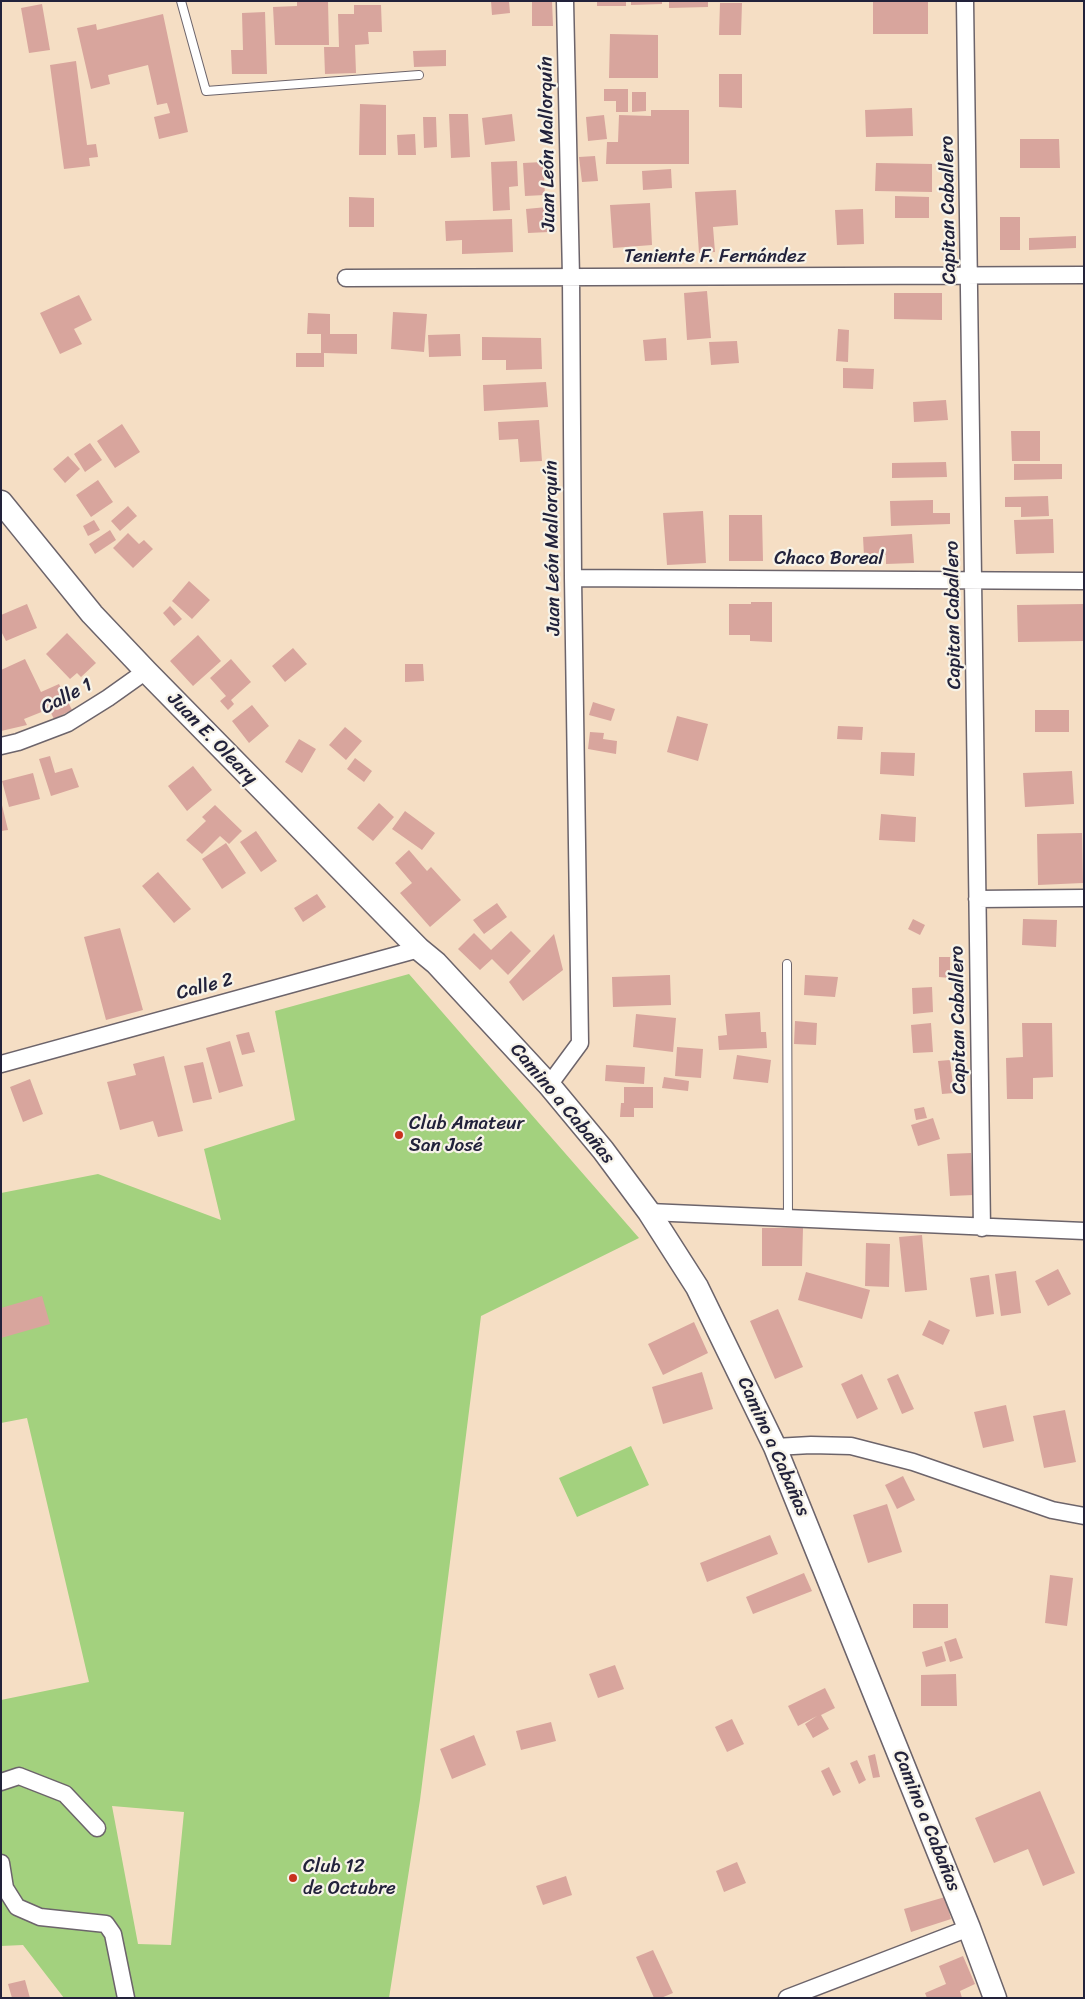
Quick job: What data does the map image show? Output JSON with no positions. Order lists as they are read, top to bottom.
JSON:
{
  "streets": {
    "street": [
      "Juan León Mallorquín",
      "Capitan Caballero",
      "Teniente F. Fernández",
      "Chaco Boreal",
      "Calle 1",
      "Juan E. Oleary",
      "Calle 2",
      "Camino a Cabañas"
    ]
  },
  "crossings": [
    ["Juan León Mallorquín", "Teniente F. Fernández"],
    ["Juan León Mallorquín", "Chaco Boreal"],
    ["Juan León Mallorquín", "Camino a Cabañas"],
    ["Capitan Caballero", "Teniente F. Fernández"],
    ["Capitan Caballero", "Chaco Boreal"],
    ["Calle 1", "Juan E. Oleary"],
    ["Juan E. Oleary", "Calle 2"],
    ["Juan E. Oleary", "Camino a Cabañas"],
    ["Calle 2", "Camino a Cabañas"]
  ],
  "places": ["Club Amateur San José", "Club 12 de Octubre"]
}
